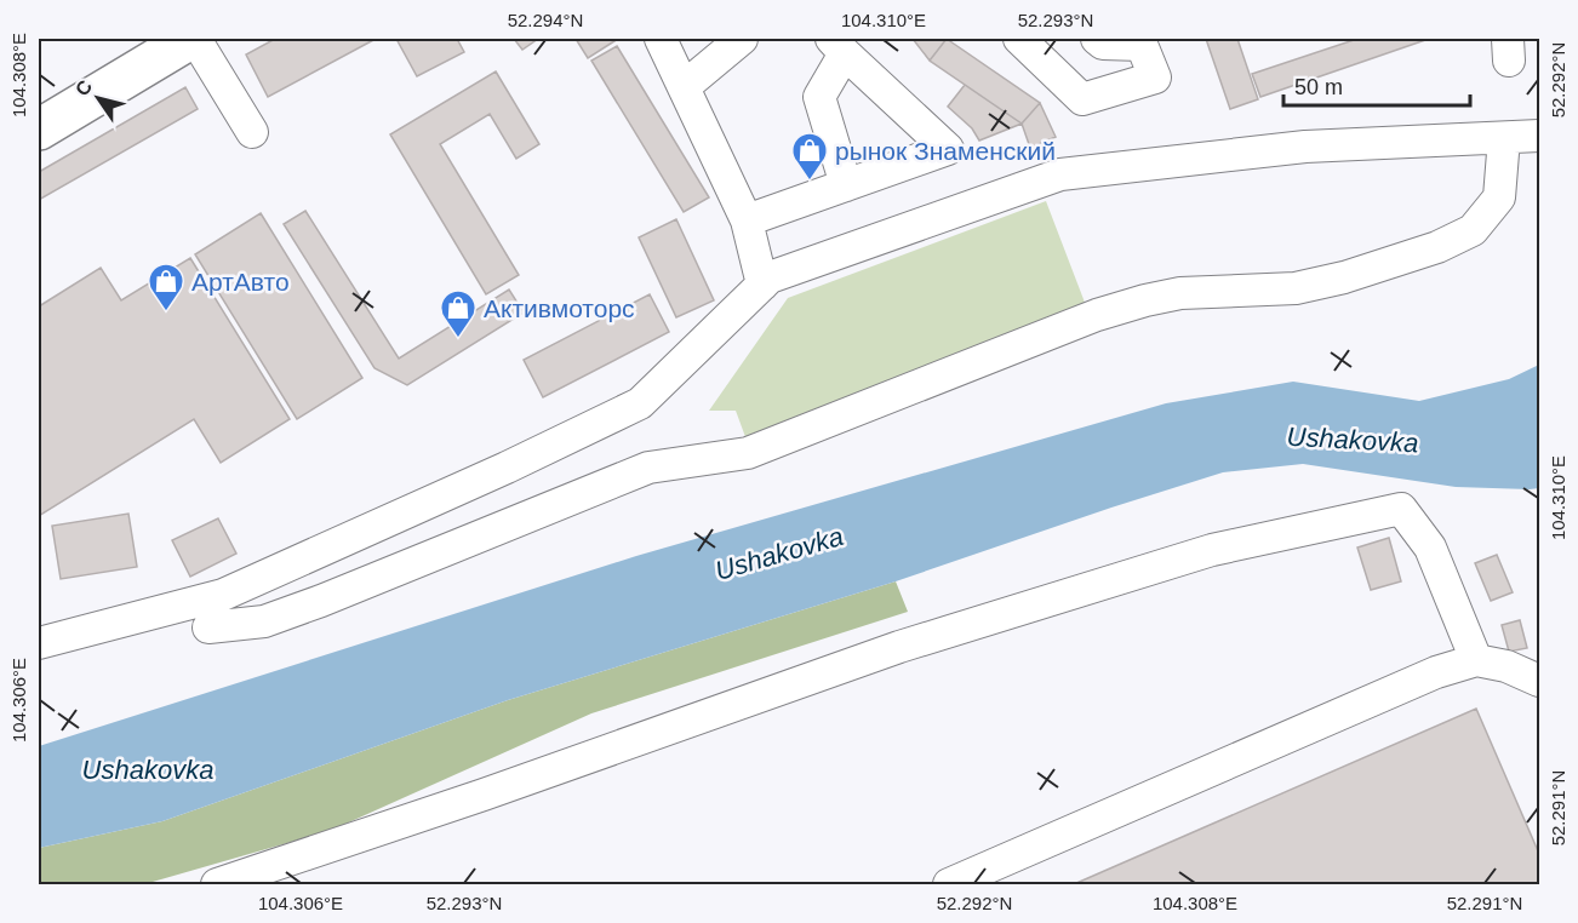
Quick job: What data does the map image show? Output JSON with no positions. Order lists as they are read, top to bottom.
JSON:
{
  "water": ["Ushakovka"],
  "places": {
    "shop": ["рынок Знаменский", "АртАвто", "Активмоторс"]
  },
  "scale_bar": "50 m",
  "north": "top left",
  "coordinates": [
    "52.294°N",
    "104.310°E",
    "52.293°N",
    "104.308°E",
    "52.292°N",
    "104.306°E",
    "52.291°N"
  ]
}
